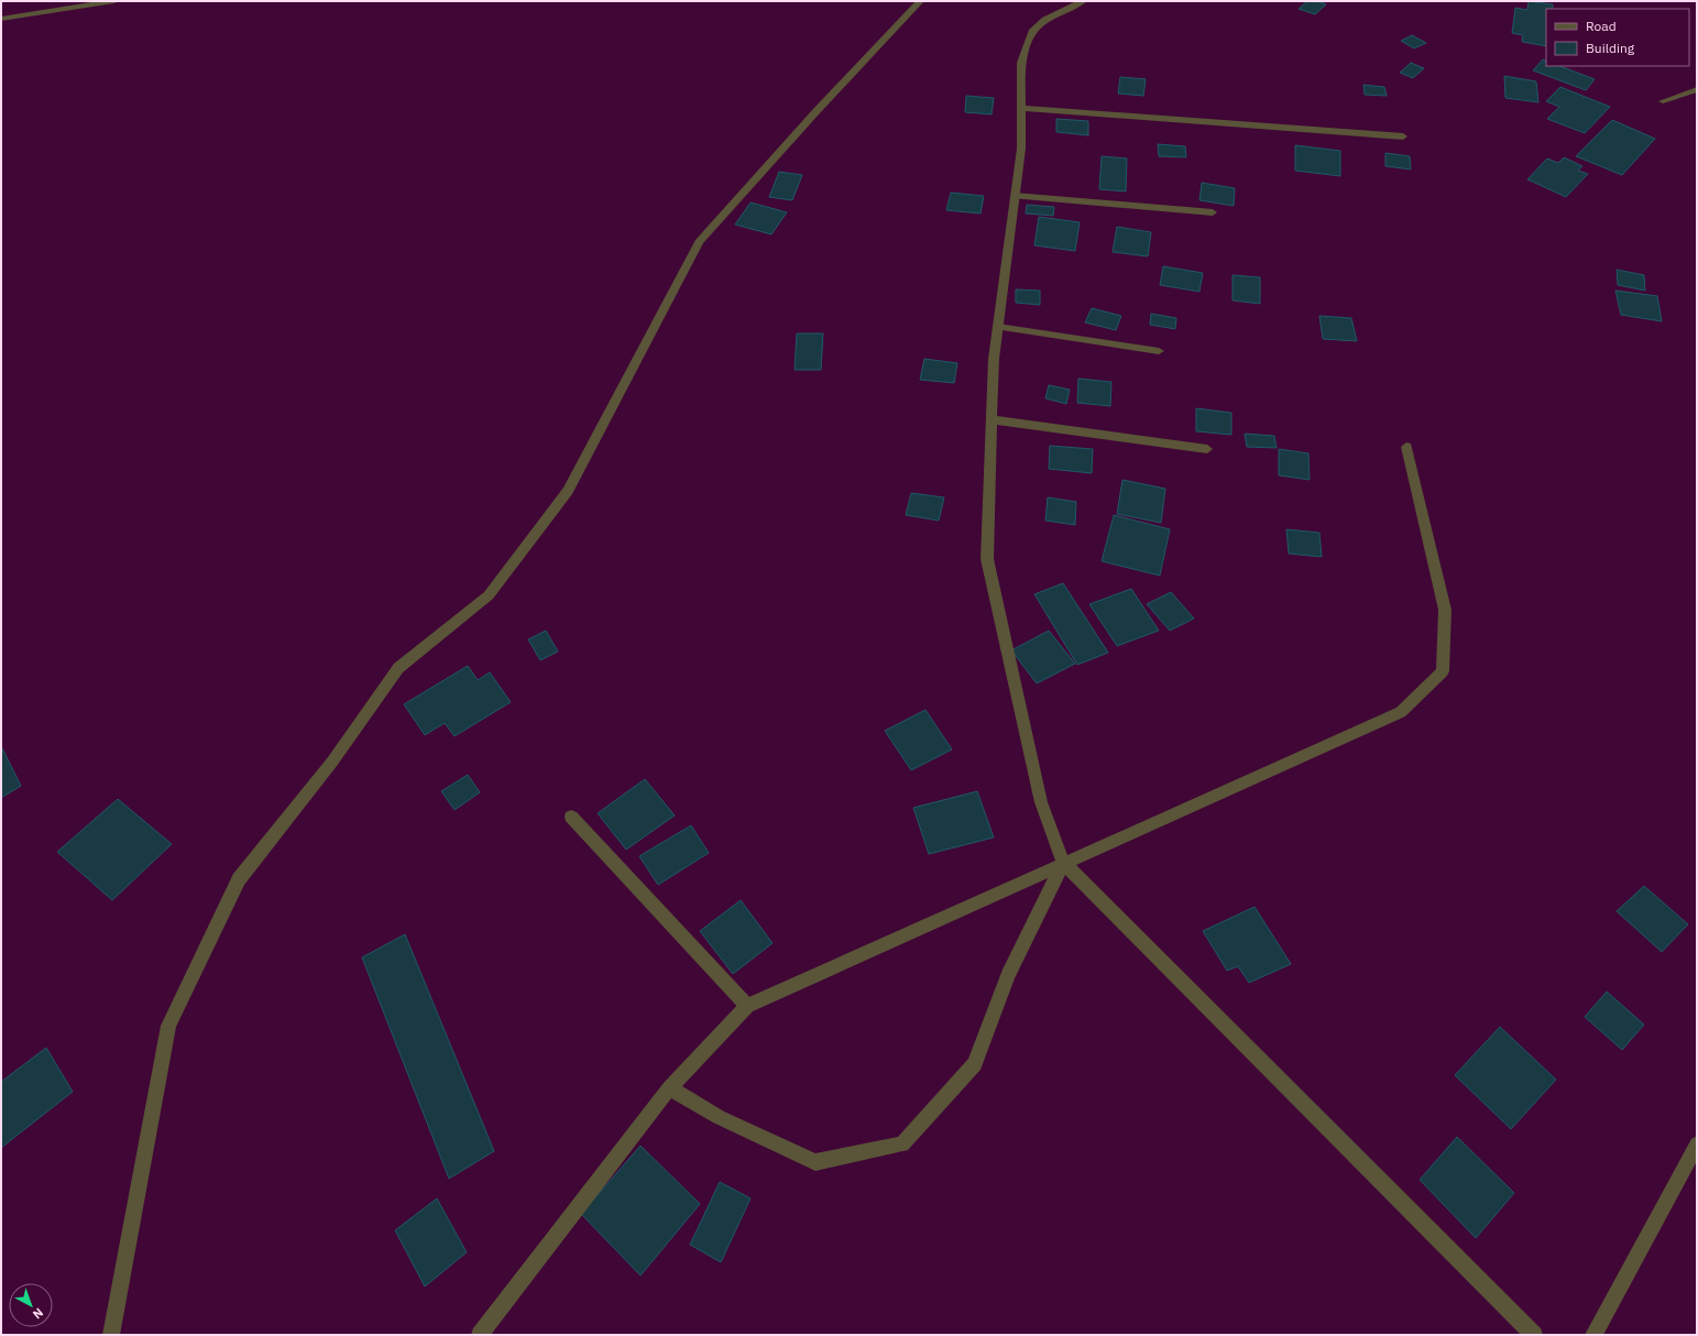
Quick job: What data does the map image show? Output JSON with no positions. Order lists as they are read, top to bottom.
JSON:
{
  "legend": ["Road", "Building"],
  "north": "bottom right"
}
